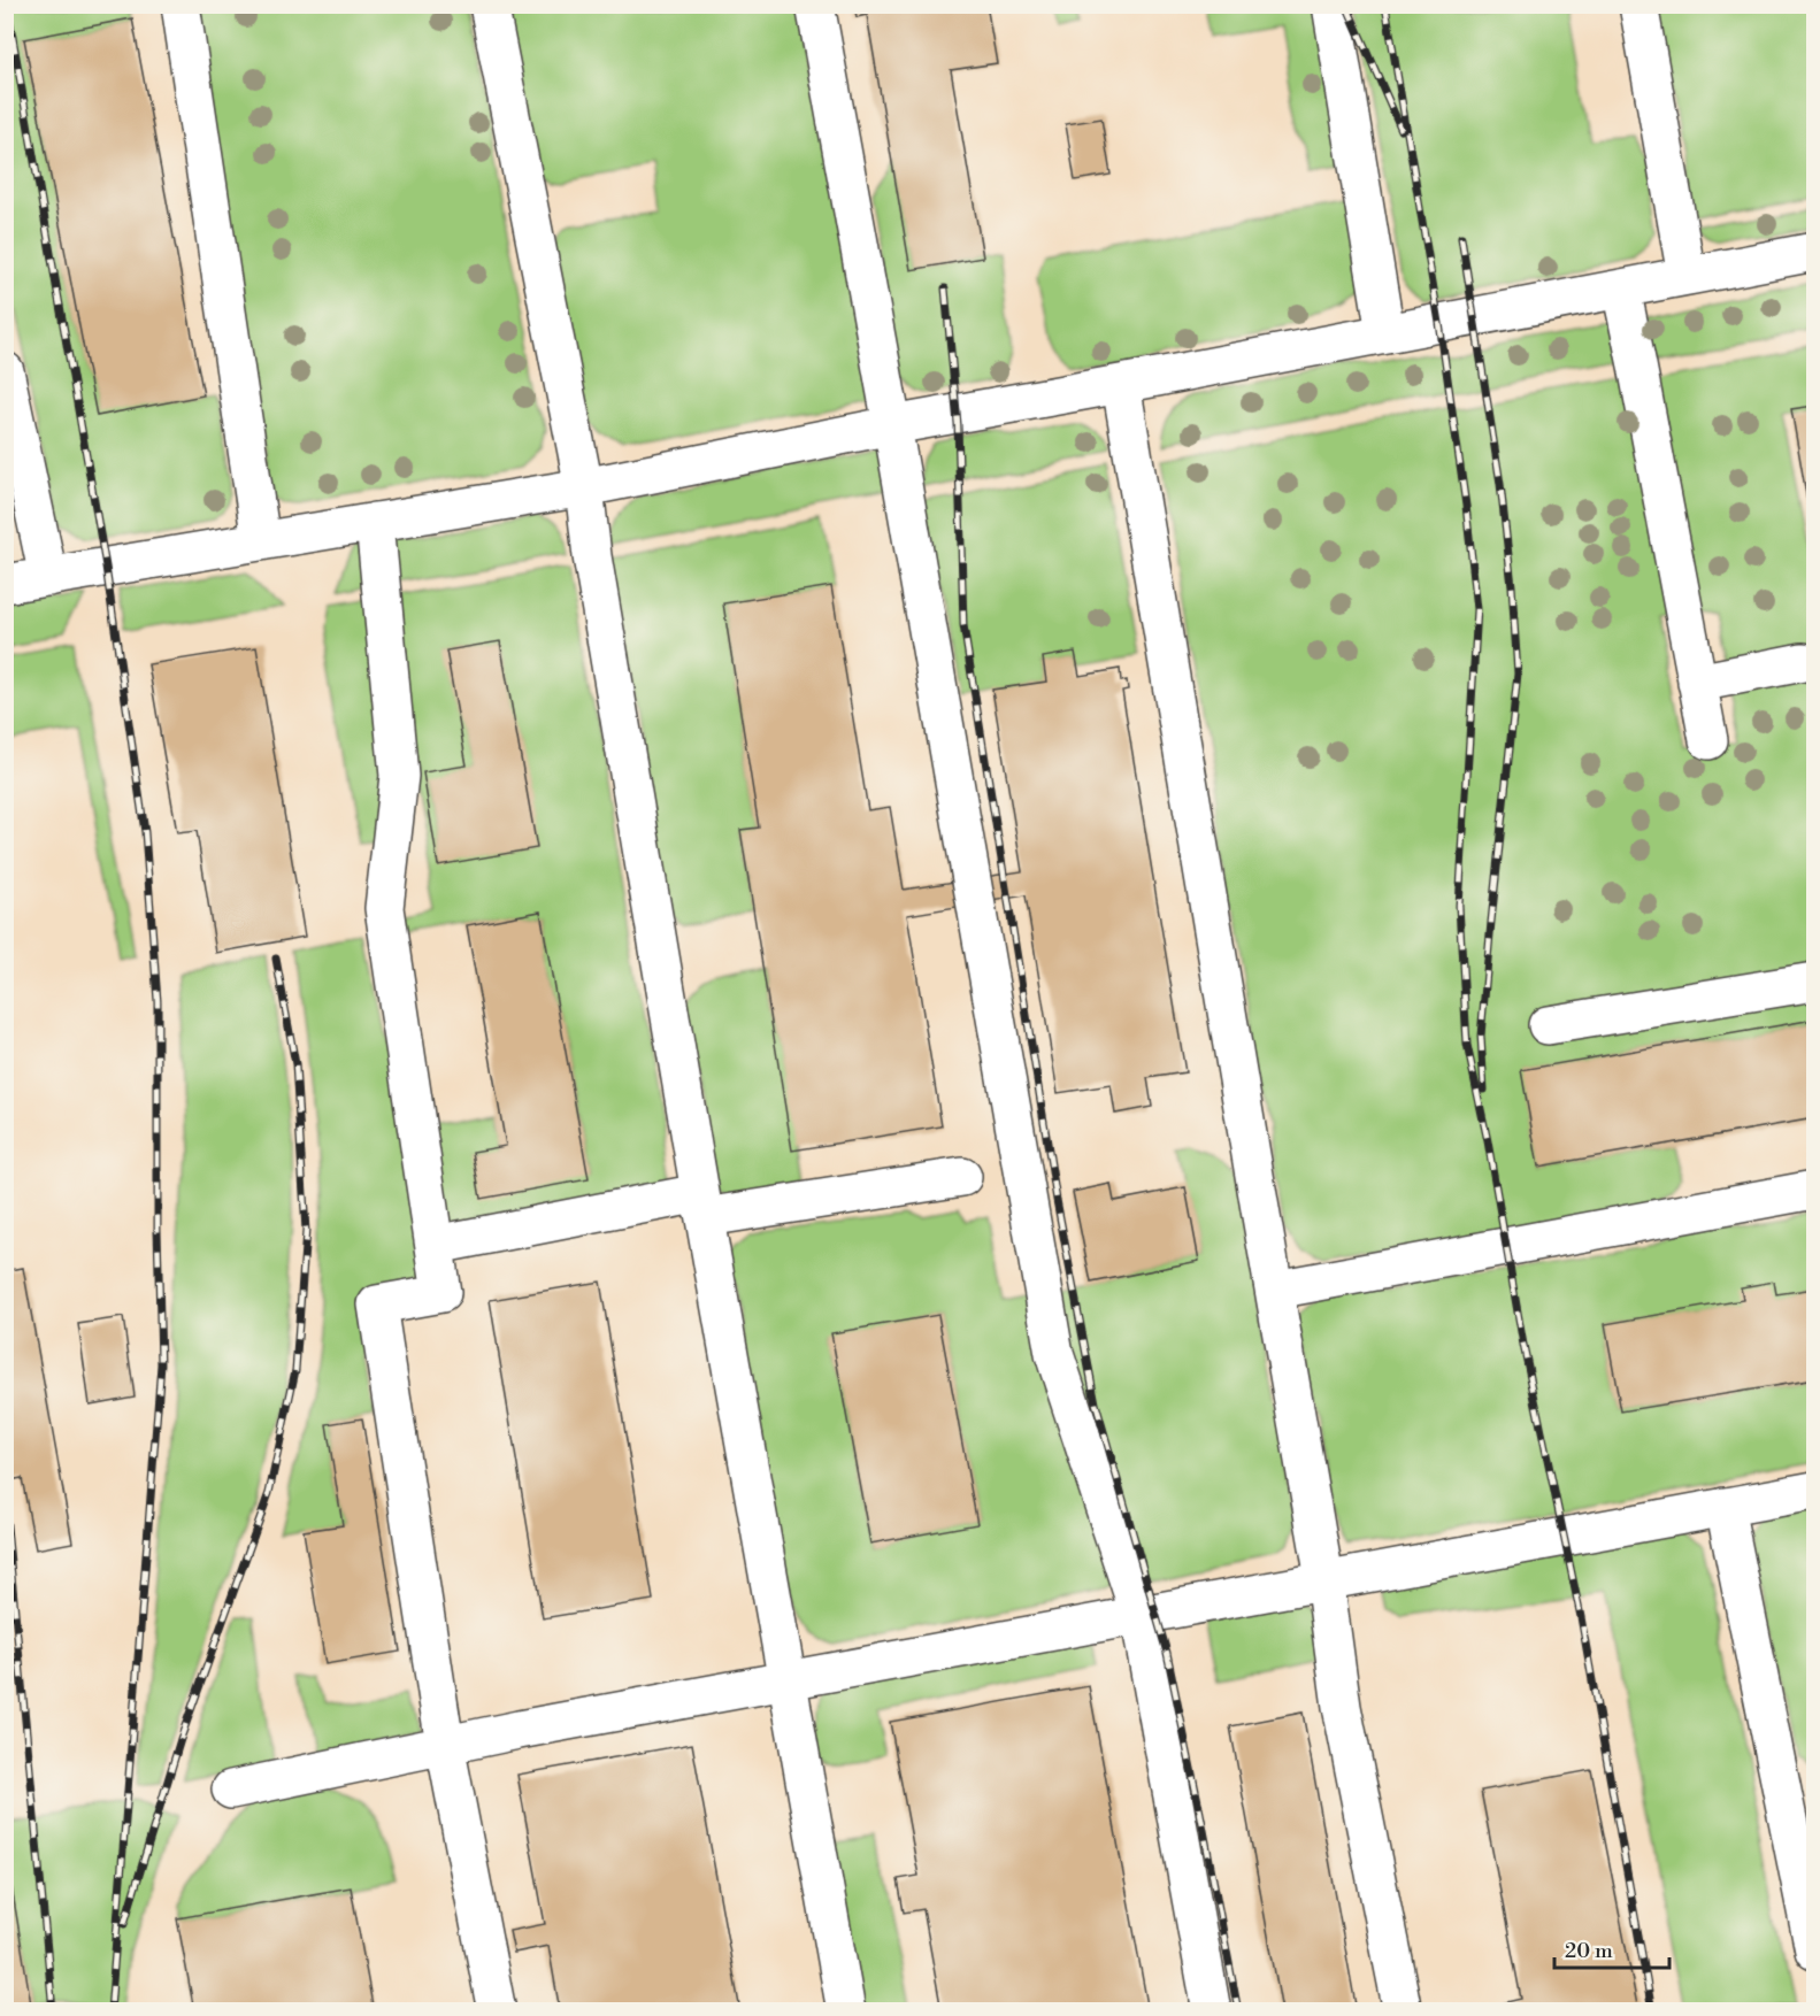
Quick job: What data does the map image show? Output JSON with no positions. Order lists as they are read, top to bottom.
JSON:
{
  "scale_bar": "20 m"
}
